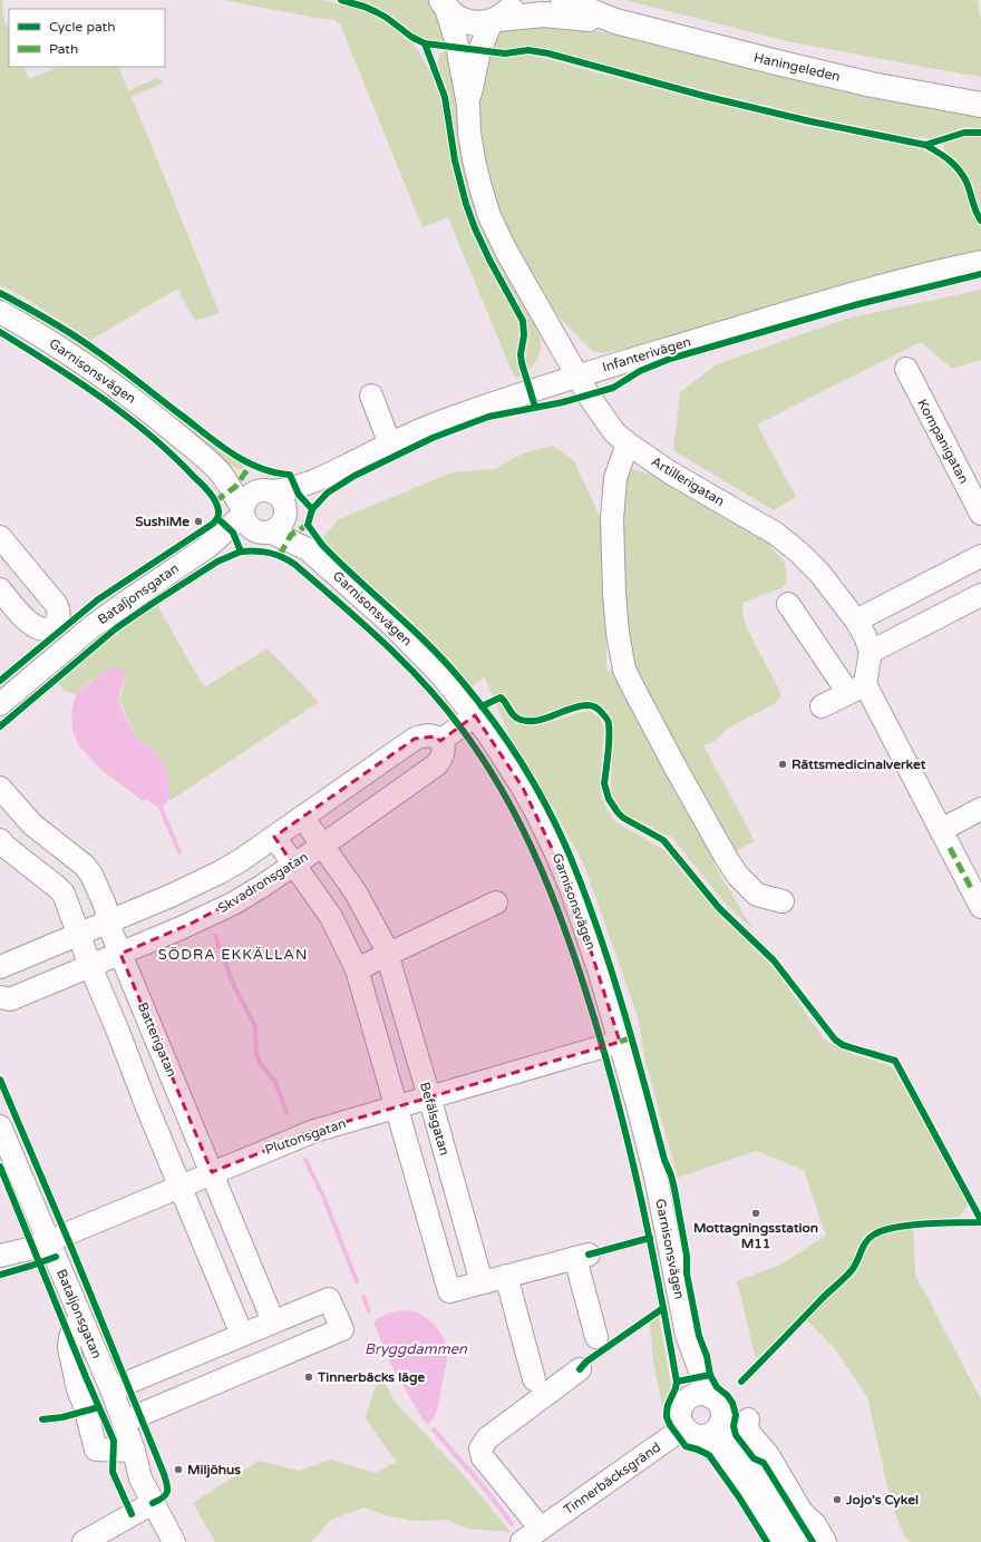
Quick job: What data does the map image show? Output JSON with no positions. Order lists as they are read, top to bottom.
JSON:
{
  "streets": {
    "main road": ["Haningeleden"],
    "street": [
      "Infanterivägen",
      "Garnisonsvägen",
      "Kompanigatan",
      "Artillerigatan",
      "Bataljonsgatan",
      "Skvadronsgatan",
      "Batterigatan",
      "Befälsgatan",
      "Plutonsgatan",
      "Tinnerbäcksgränd"
    ]
  },
  "crossings": [
    ["Haningeleden", "Artillerigatan"],
    ["Infanterivägen", "Garnisonsvägen"],
    ["Infanterivägen", "Artillerigatan"],
    ["Infanterivägen", "Bataljonsgatan"],
    ["Garnisonsvägen", "Bataljonsgatan"],
    ["Garnisonsvägen", "Plutonsgatan"],
    ["Garnisonsvägen", "Tinnerbäcksgränd"],
    ["Bataljonsgatan", "Plutonsgatan"],
    ["Skvadronsgatan", "Batterigatan"],
    ["Skvadronsgatan", "Befälsgatan"],
    ["Batterigatan", "Plutonsgatan"],
    ["Befälsgatan", "Plutonsgatan"]
  ],
  "districts": ["SÖDRA EKKÄLLAN"],
  "water": ["Bryggdammen"],
  "places": [
    "SushiMe",
    "Rättsmedicinalverket",
    "Mottagningsstation M11",
    "Tinnerbäcks läge",
    "Miljöhus",
    "Jojo’s Cykel"
  ],
  "legend": ["Cycle path", "Path"]
}
